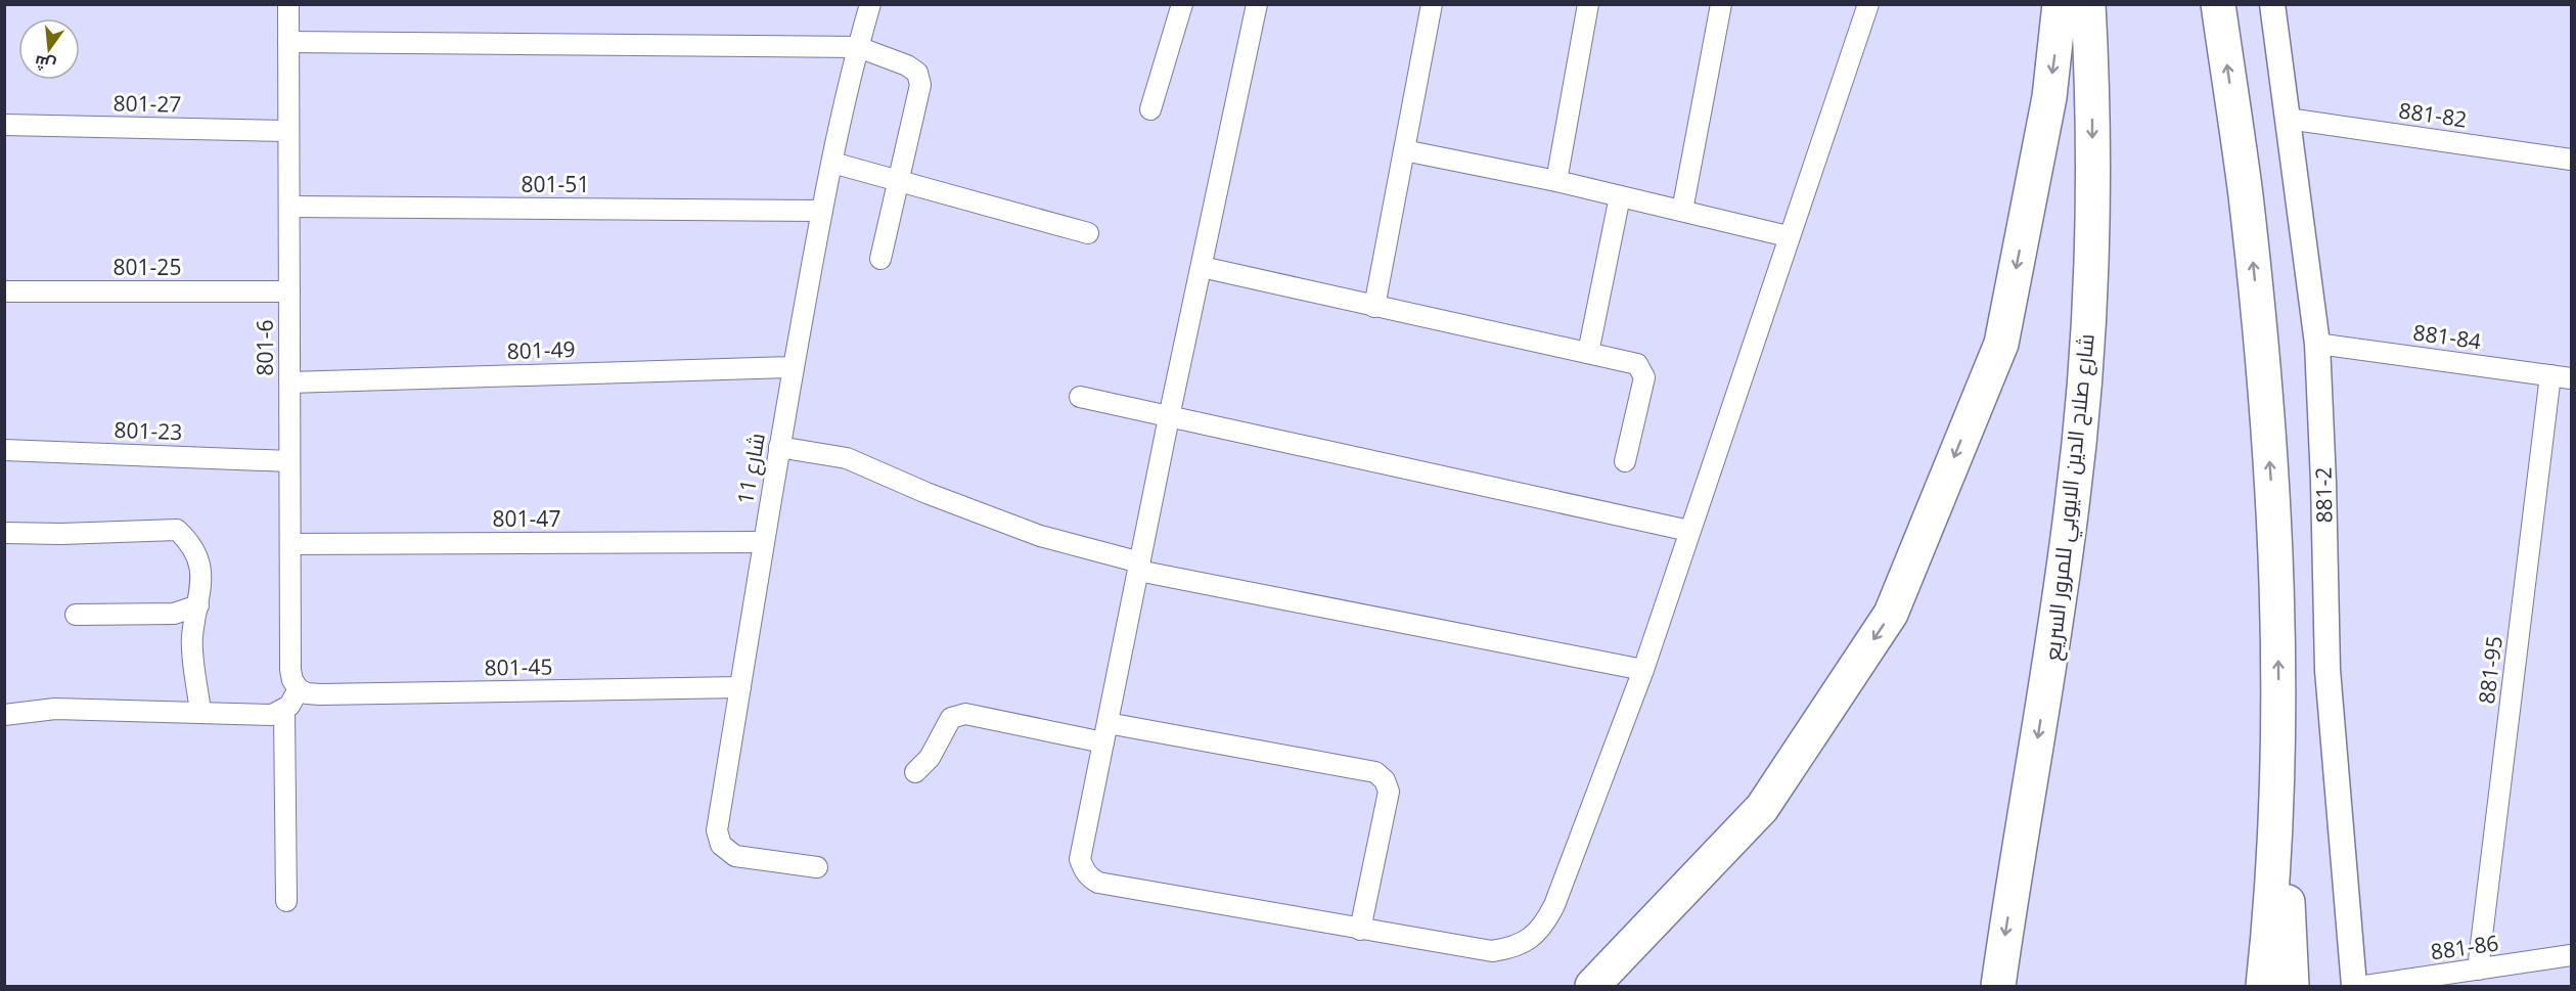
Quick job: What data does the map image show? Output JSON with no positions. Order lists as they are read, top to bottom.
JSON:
{
  "streets": {
    "highway": ["شارع صلاح الدين الايوبي للمرور السريع"],
    "street": [
      "801-27",
      "881-82",
      "801-51",
      "801-25",
      "881-84",
      "801-6",
      "801-49",
      "801-23",
      "شارع 11",
      "881-2",
      "801-47",
      "801-45",
      "881-95",
      "881-86"
    ]
  },
  "crossings": [
    ["801-27", "801-6"],
    ["881-82", "881-2"],
    ["801-51", "801-6"],
    ["801-51", "شارع 11"],
    ["801-25", "801-6"],
    ["881-84", "881-2"],
    ["881-84", "881-95"],
    ["801-6", "801-49"],
    ["801-6", "801-23"],
    ["801-6", "801-47"],
    ["801-6", "801-45"],
    ["801-49", "شارع 11"],
    ["شارع 11", "801-47"],
    ["شارع 11", "801-45"],
    ["881-95", "881-86"]
  ],
  "north": "bottom"
}
